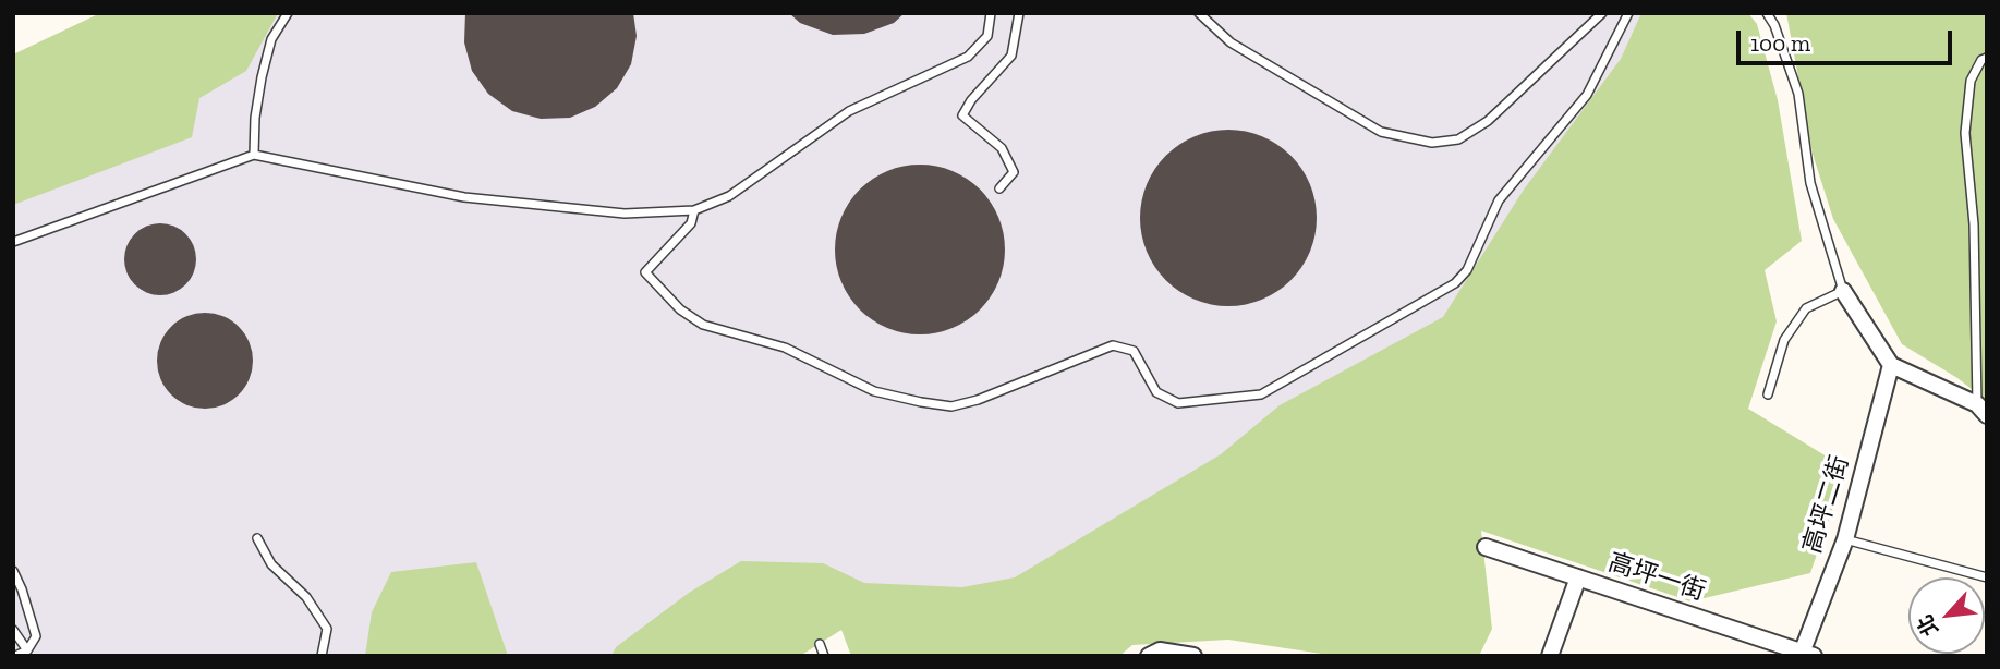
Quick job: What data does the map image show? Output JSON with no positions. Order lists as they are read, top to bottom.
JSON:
{
  "streets": {
    "street": ["高坪二街", "高坪一街"]
  },
  "crossings": [
    ["高坪二街", "高坪一街"]
  ],
  "scale_bar": "100 m",
  "north": "bottom left"
}
